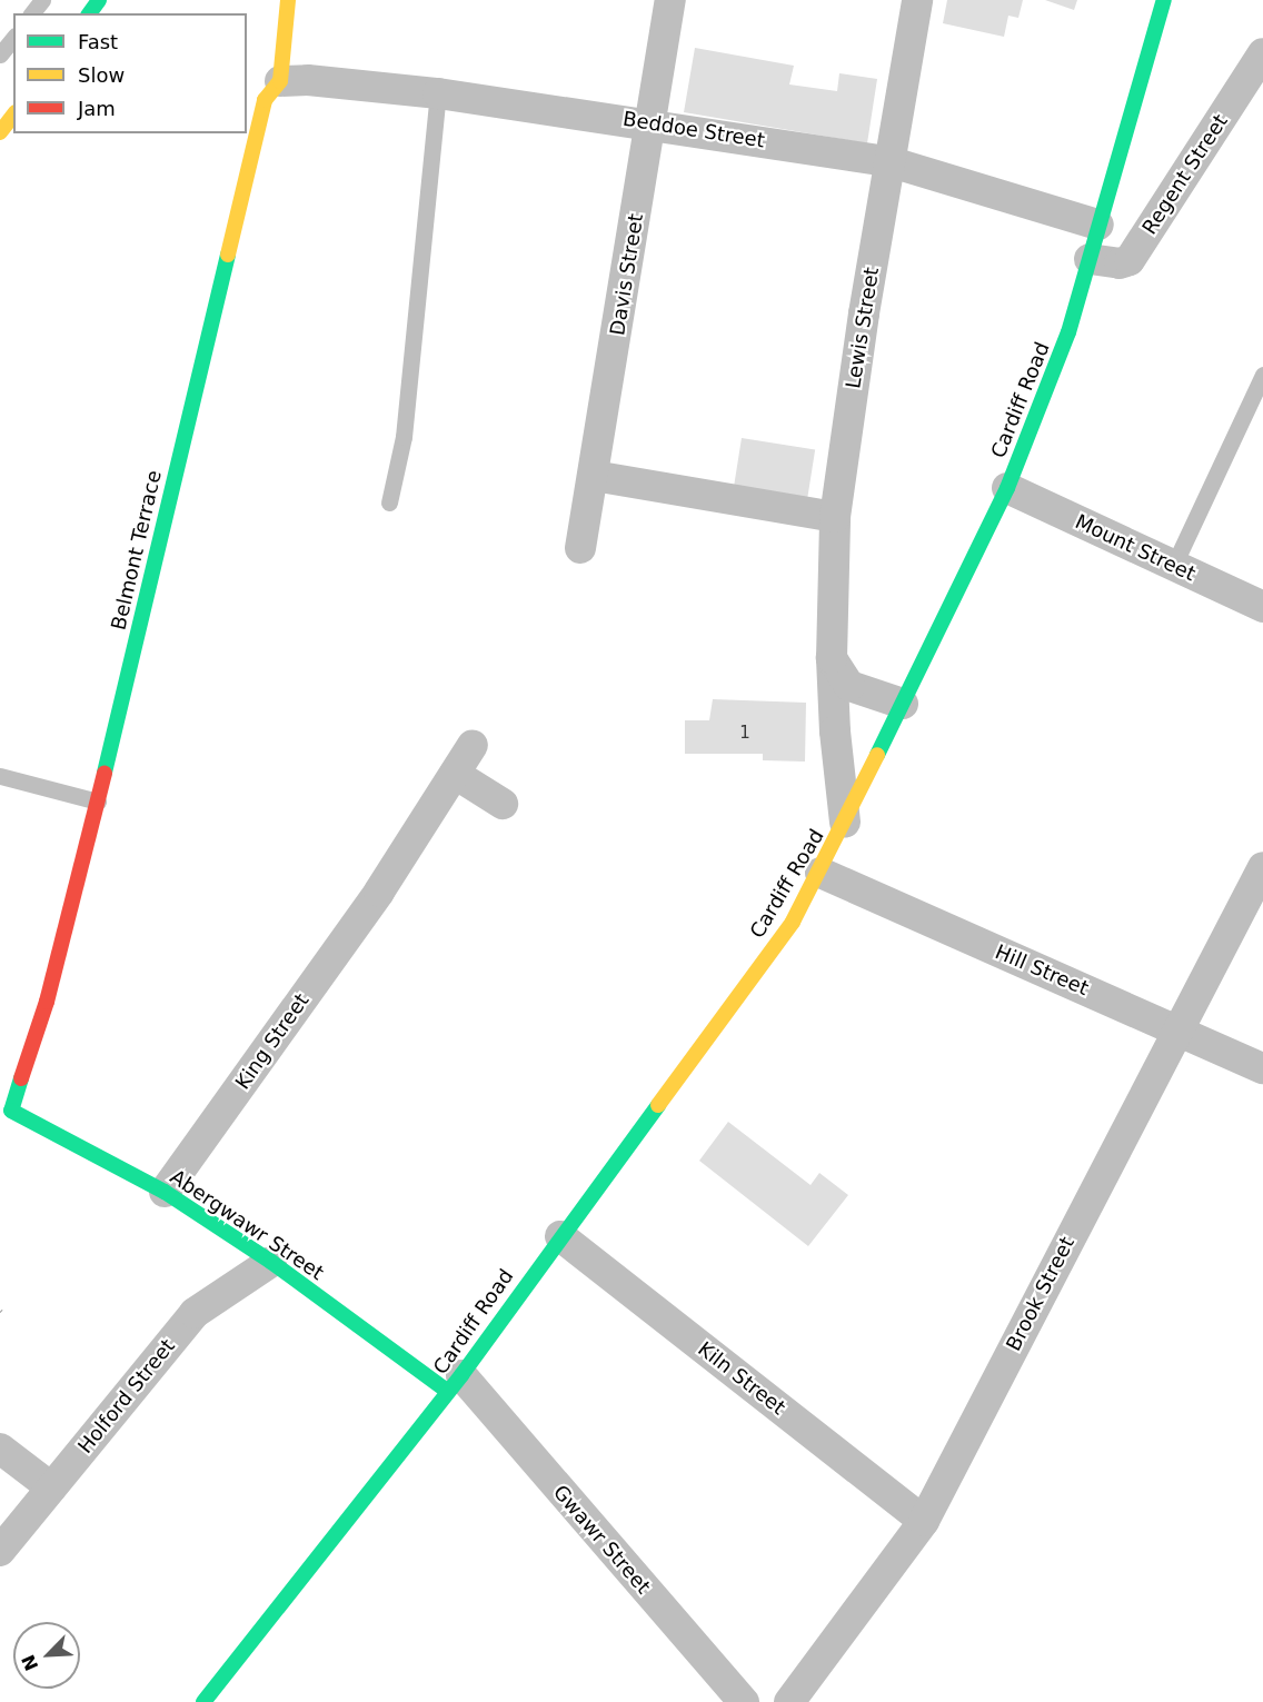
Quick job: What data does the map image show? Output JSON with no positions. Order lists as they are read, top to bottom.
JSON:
{
  "streets": {
    "main road": ["Cardiff Road", "Belmont Terrace", "Abergwawr Street"],
    "street": [
      "Beddoe Street",
      "Regent Street",
      "Davis Street",
      "Lewis Street",
      "Mount Street",
      "Hill Street",
      "King Street",
      "Brook Street",
      "Kiln Street",
      "Holford Street",
      "Gwawr Street"
    ]
  },
  "crossings": [
    ["Beddoe Street", "Davis Street"],
    ["Beddoe Street", "Lewis Street"],
    ["Beddoe Street", "Cardiff Road"],
    ["Beddoe Street", "Belmont Terrace"],
    ["Regent Street", "Cardiff Road"],
    ["Lewis Street", "Cardiff Road"],
    ["Cardiff Road", "Mount Street"],
    ["Cardiff Road", "Hill Street"],
    ["Cardiff Road", "Abergwawr Street"],
    ["Cardiff Road", "Kiln Street"],
    ["Cardiff Road", "Gwawr Street"],
    ["Belmont Terrace", "Abergwawr Street"],
    ["Hill Street", "Brook Street"],
    ["King Street", "Abergwawr Street"],
    ["Abergwawr Street", "Holford Street"],
    ["Abergwawr Street", "Gwawr Street"],
    ["Brook Street", "Kiln Street"]
  ],
  "house_numbers": ["1"],
  "legend": ["Fast", "Slow", "Jam"],
  "north": "bottom left"
}
